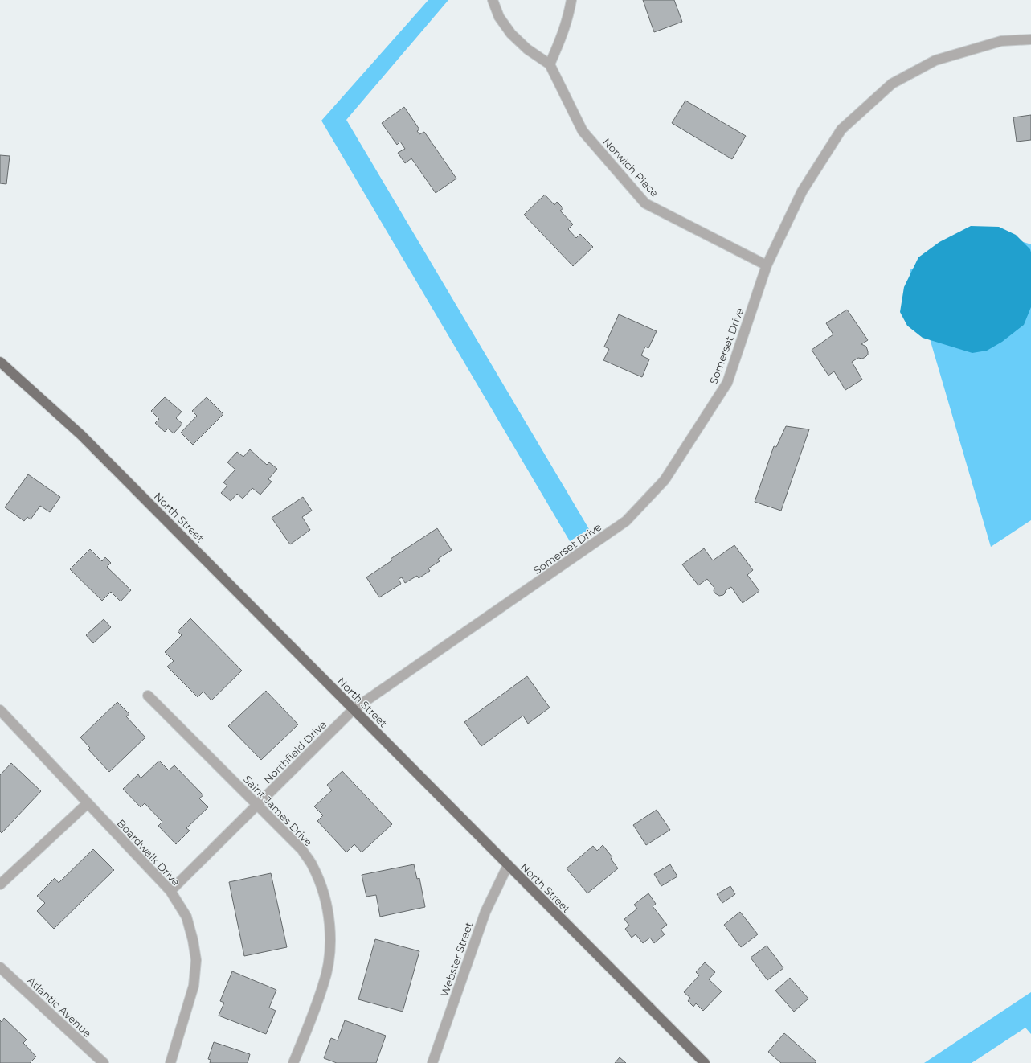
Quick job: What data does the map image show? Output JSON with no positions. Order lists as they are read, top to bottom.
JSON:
{
  "streets": {
    "main road": ["North Street"],
    "street": [
      "Norwich Place",
      "Somerset Drive",
      "Northfield Drive",
      "Saint James Drive",
      "Boardwalk Drive",
      "Webster Street",
      "Atlantic Avenue"
    ]
  },
  "crossings": [
    ["Norwich Place", "Somerset Drive"],
    ["Somerset Drive", "North Street"],
    ["Somerset Drive", "Northfield Drive"],
    ["North Street", "Northfield Drive"],
    ["North Street", "Webster Street"],
    ["Northfield Drive", "Saint James Drive"],
    ["Northfield Drive", "Boardwalk Drive"]
  ]
}
